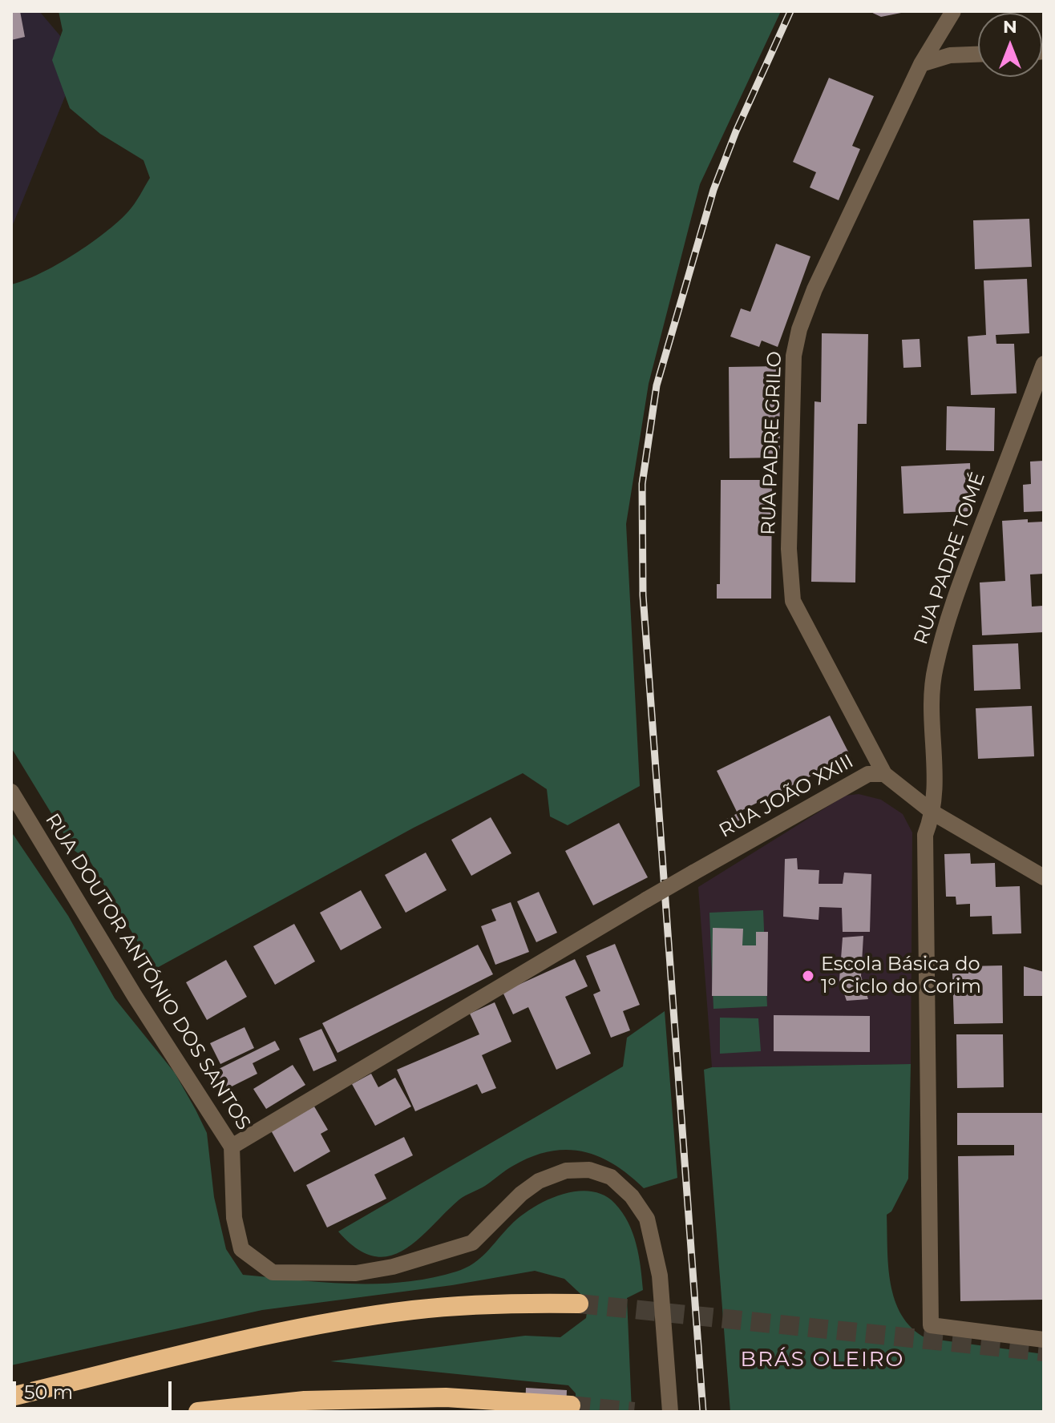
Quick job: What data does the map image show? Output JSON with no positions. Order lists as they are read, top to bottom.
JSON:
{
  "streets": {
    "street": [
      "RUA PADRE GRILO",
      "RUA PADRE TOMÉ",
      "RUA JOÃO XXIII",
      "RUA DOUTOR ANTÓNIO DOS SANTOS"
    ]
  },
  "crossings": [
    ["RUA PADRE GRILO", "RUA JOÃO XXIII"],
    ["RUA PADRE TOMÉ", "RUA JOÃO XXIII"],
    ["RUA JOÃO XXIII", "RUA DOUTOR ANTÓNIO DOS SANTOS"]
  ],
  "districts": ["BRÁS OLEIRO"],
  "places": ["Escola Básica do 1º Ciclo do Corim"],
  "scale_bar": "50 m",
  "north": "top"
}
